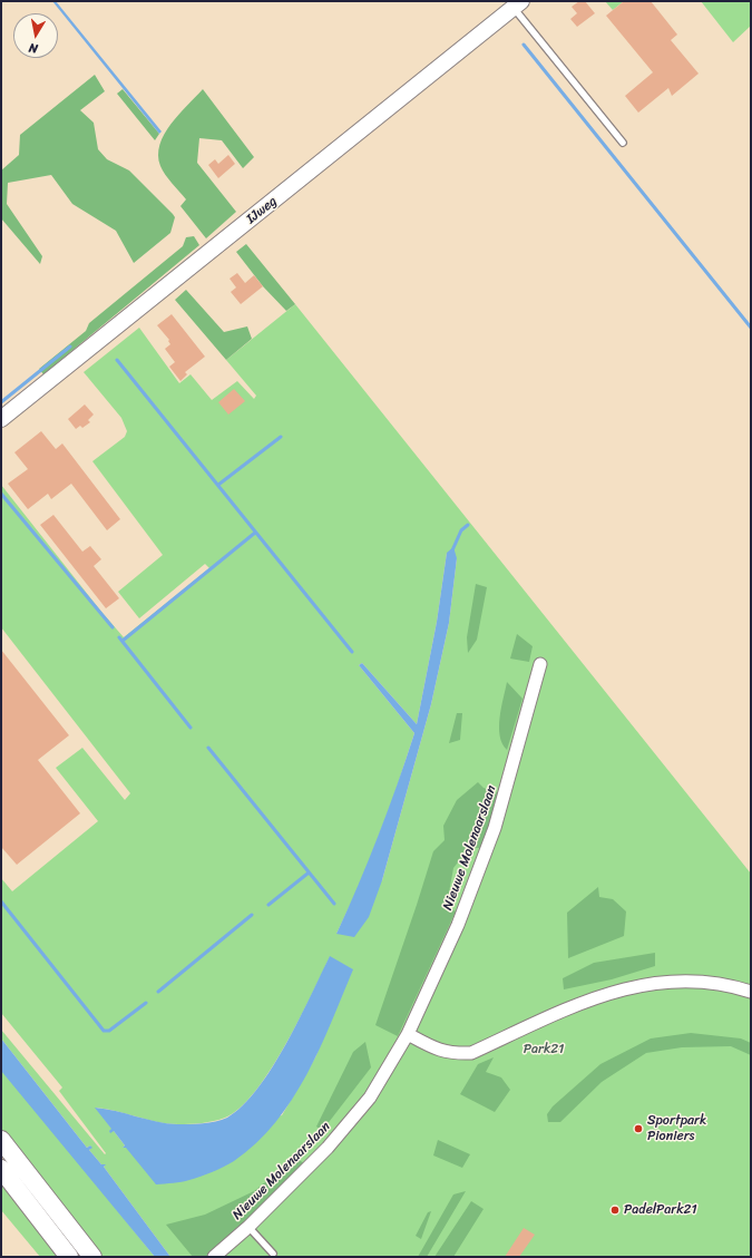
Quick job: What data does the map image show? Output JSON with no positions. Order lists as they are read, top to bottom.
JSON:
{
  "streets": {
    "street": ["IJweg", "Nieuwe Molenaarslaan"]
  },
  "parks": ["Park21"],
  "places": ["Sportpark Pioniers", "PadelPark21"],
  "north": "bottom"
}
